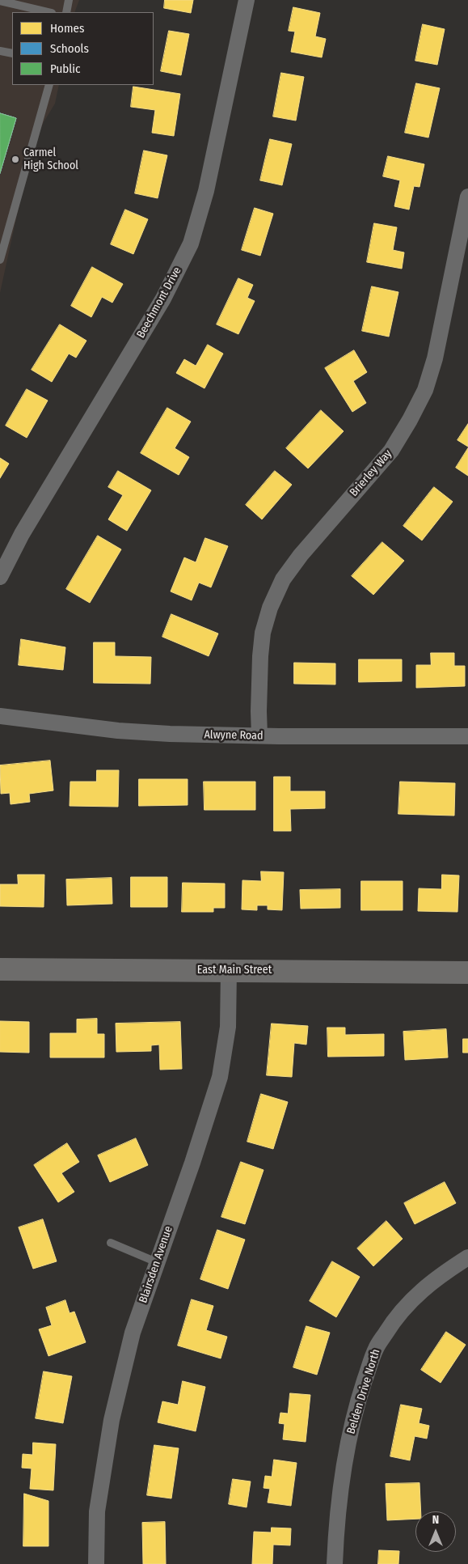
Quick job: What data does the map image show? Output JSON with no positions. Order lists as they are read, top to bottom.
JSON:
{
  "streets": {
    "main road": ["East Main Street"],
    "street": [
      "Beechmont Drive",
      "Brierley Way",
      "Alwyne Road",
      "Blairsden Avenue",
      "Belden Drive North"
    ]
  },
  "crossings": [
    ["Brierley Way", "Alwyne Road"],
    ["East Main Street", "Blairsden Avenue"]
  ],
  "places": ["Carmel High School"],
  "legend": ["Homes", "Schools", "Public"],
  "north": "top"
}
